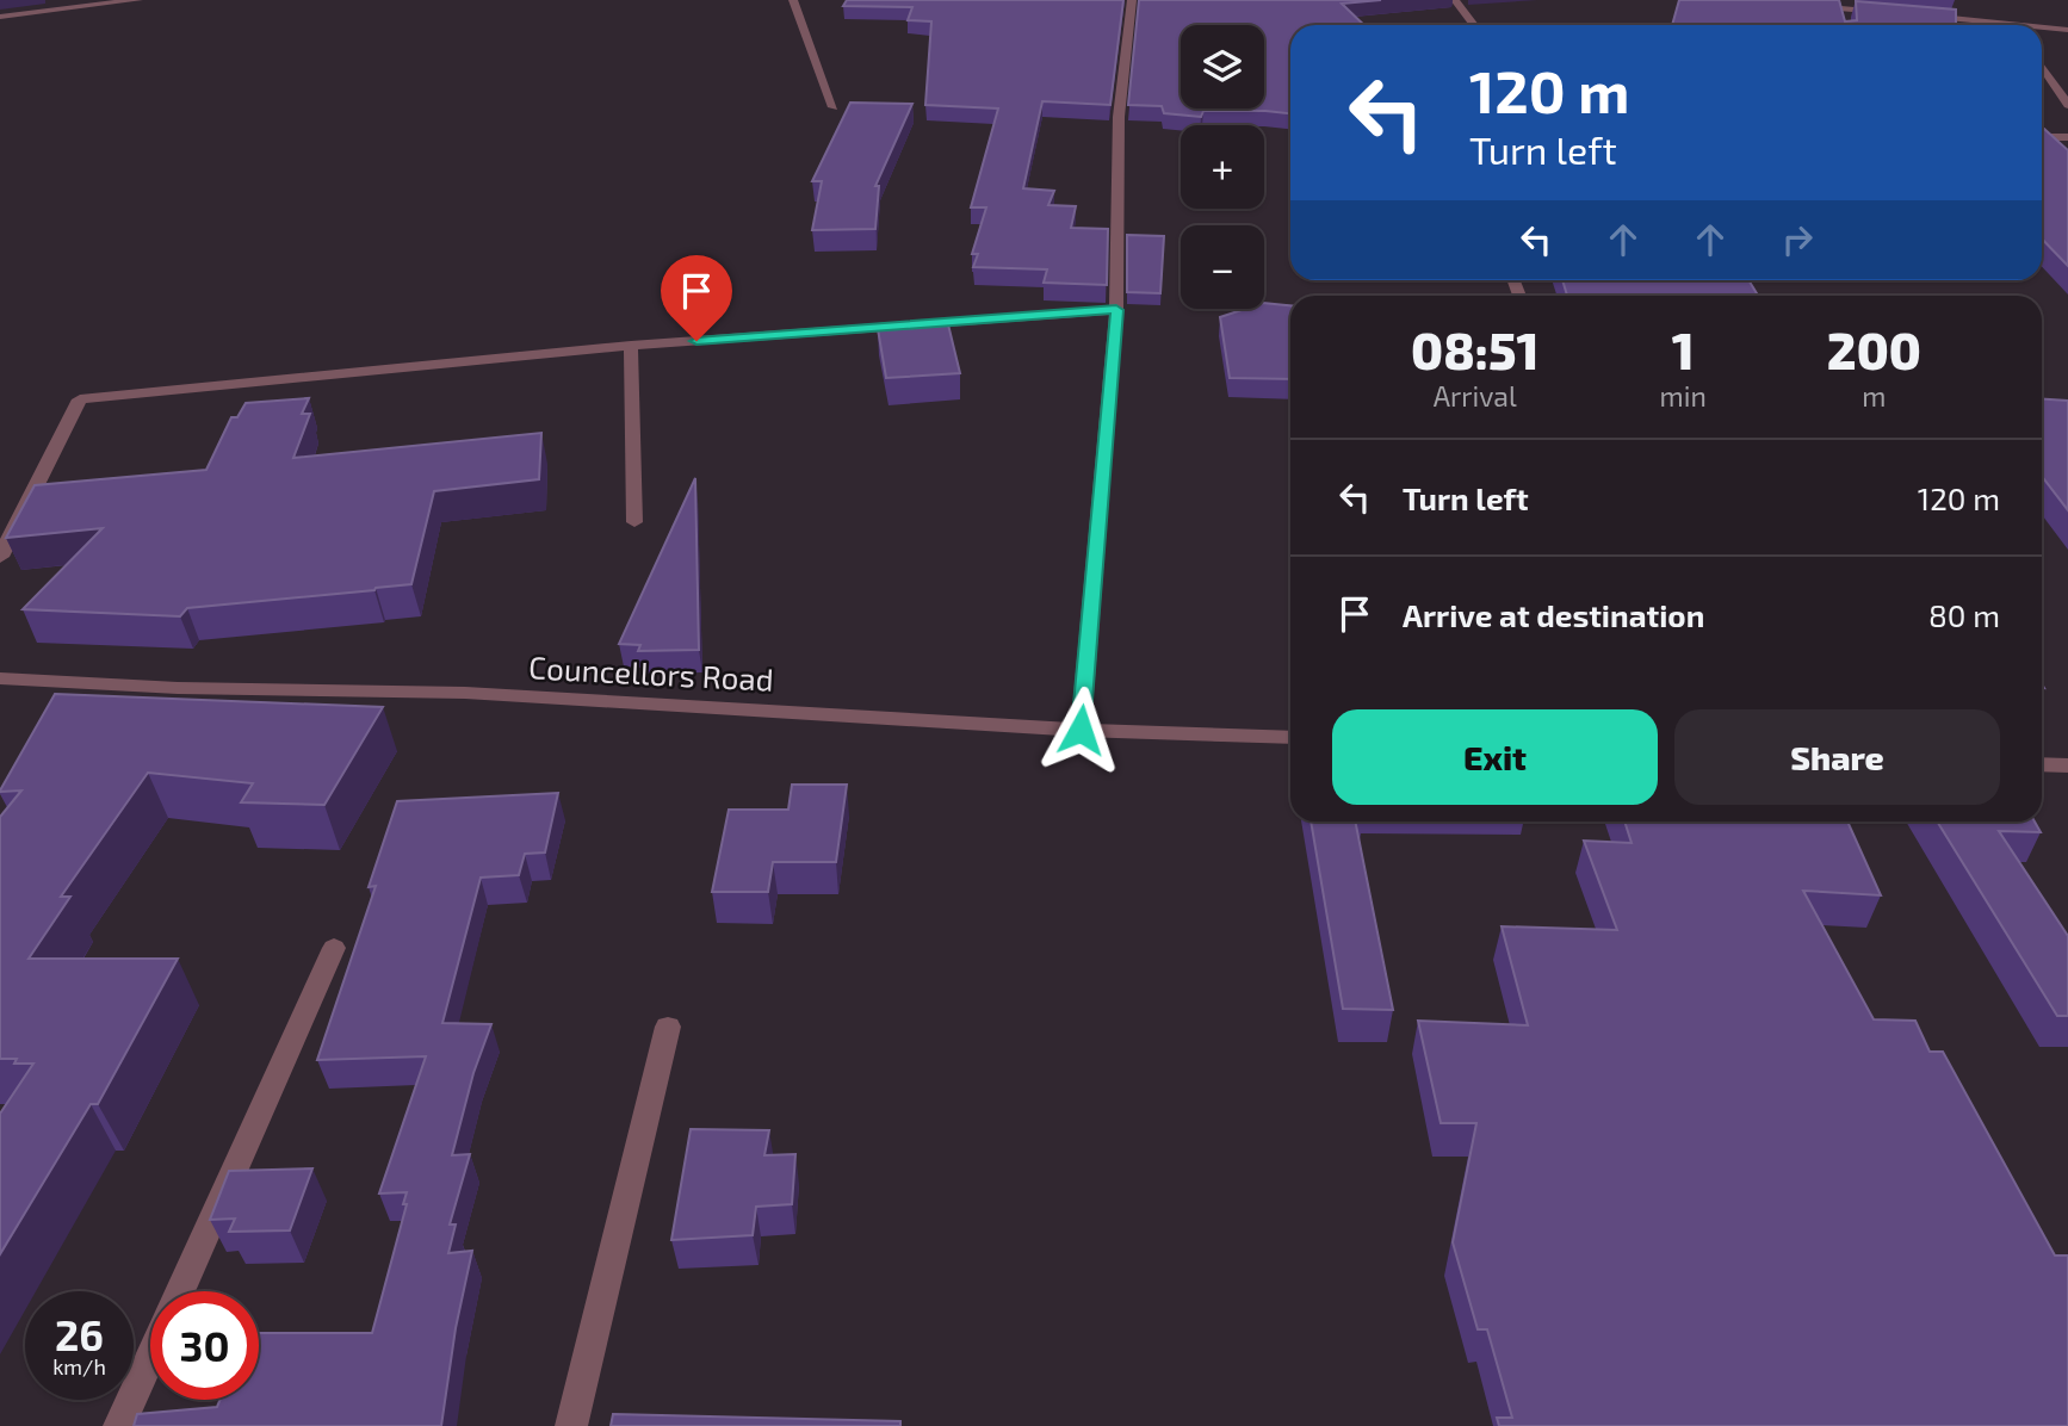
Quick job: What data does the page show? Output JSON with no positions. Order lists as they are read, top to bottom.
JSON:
{
  "streets": {
    "street": ["Councellors Road"]
  },
  "page": {
    "map_buttons": ["+", "−"],
    "turn": ["120 m", "Turn left"],
    "eta": [
      "08:51",
      "Arrival",
      "1",
      "min",
      "200",
      "m"
    ],
    "list": [
      {
        "name": "Turn left",
        "value": "120 m"
      },
      {
        "name": "Arrive at destination",
        "value": "80 m"
      }
    ],
    "buttons": ["Exit", "Share"],
    "speed": "26 km/h",
    "limit": "30"
  }
}
